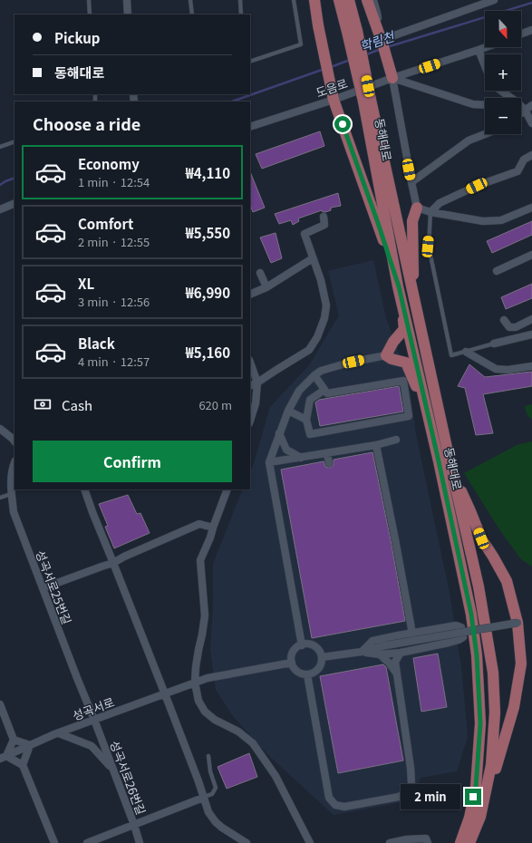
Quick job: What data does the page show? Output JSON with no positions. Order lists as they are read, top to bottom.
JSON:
{
  "streets": {
    "main road": ["동해대로"],
    "street": [
      "도음로",
      "성곡서로25번길",
      "성곡서로",
      "성곡서로26번길"
    ]
  },
  "crossings": [
    ["성곡서로25번길", "성곡서로"],
    ["성곡서로25번길", "성곡서로26번길"],
    ["성곡서로", "성곡서로26번길"]
  ],
  "water": ["학림천"],
  "north": "bottom",
  "page": {
    "map_buttons": ["+", "−"],
    "banner": ["Pickup", "동해대로"],
    "heading": "Choose a ride",
    "list": [
      {
        "name": "Economy",
        "note": "1 min · 12:54",
        "value": "₩4,110"
      },
      {
        "name": "Comfort",
        "note": "2 min · 12:55",
        "value": "₩5,550"
      },
      {
        "name": "XL",
        "note": "3 min · 12:56",
        "value": "₩6,990"
      },
      {
        "name": "Black",
        "note": "4 min · 12:57",
        "value": "₩5,160"
      }
    ],
    "pay": ["Cash", "620 m"],
    "buttons": "Confirm",
    "bubble": "2 min"
  }
}
